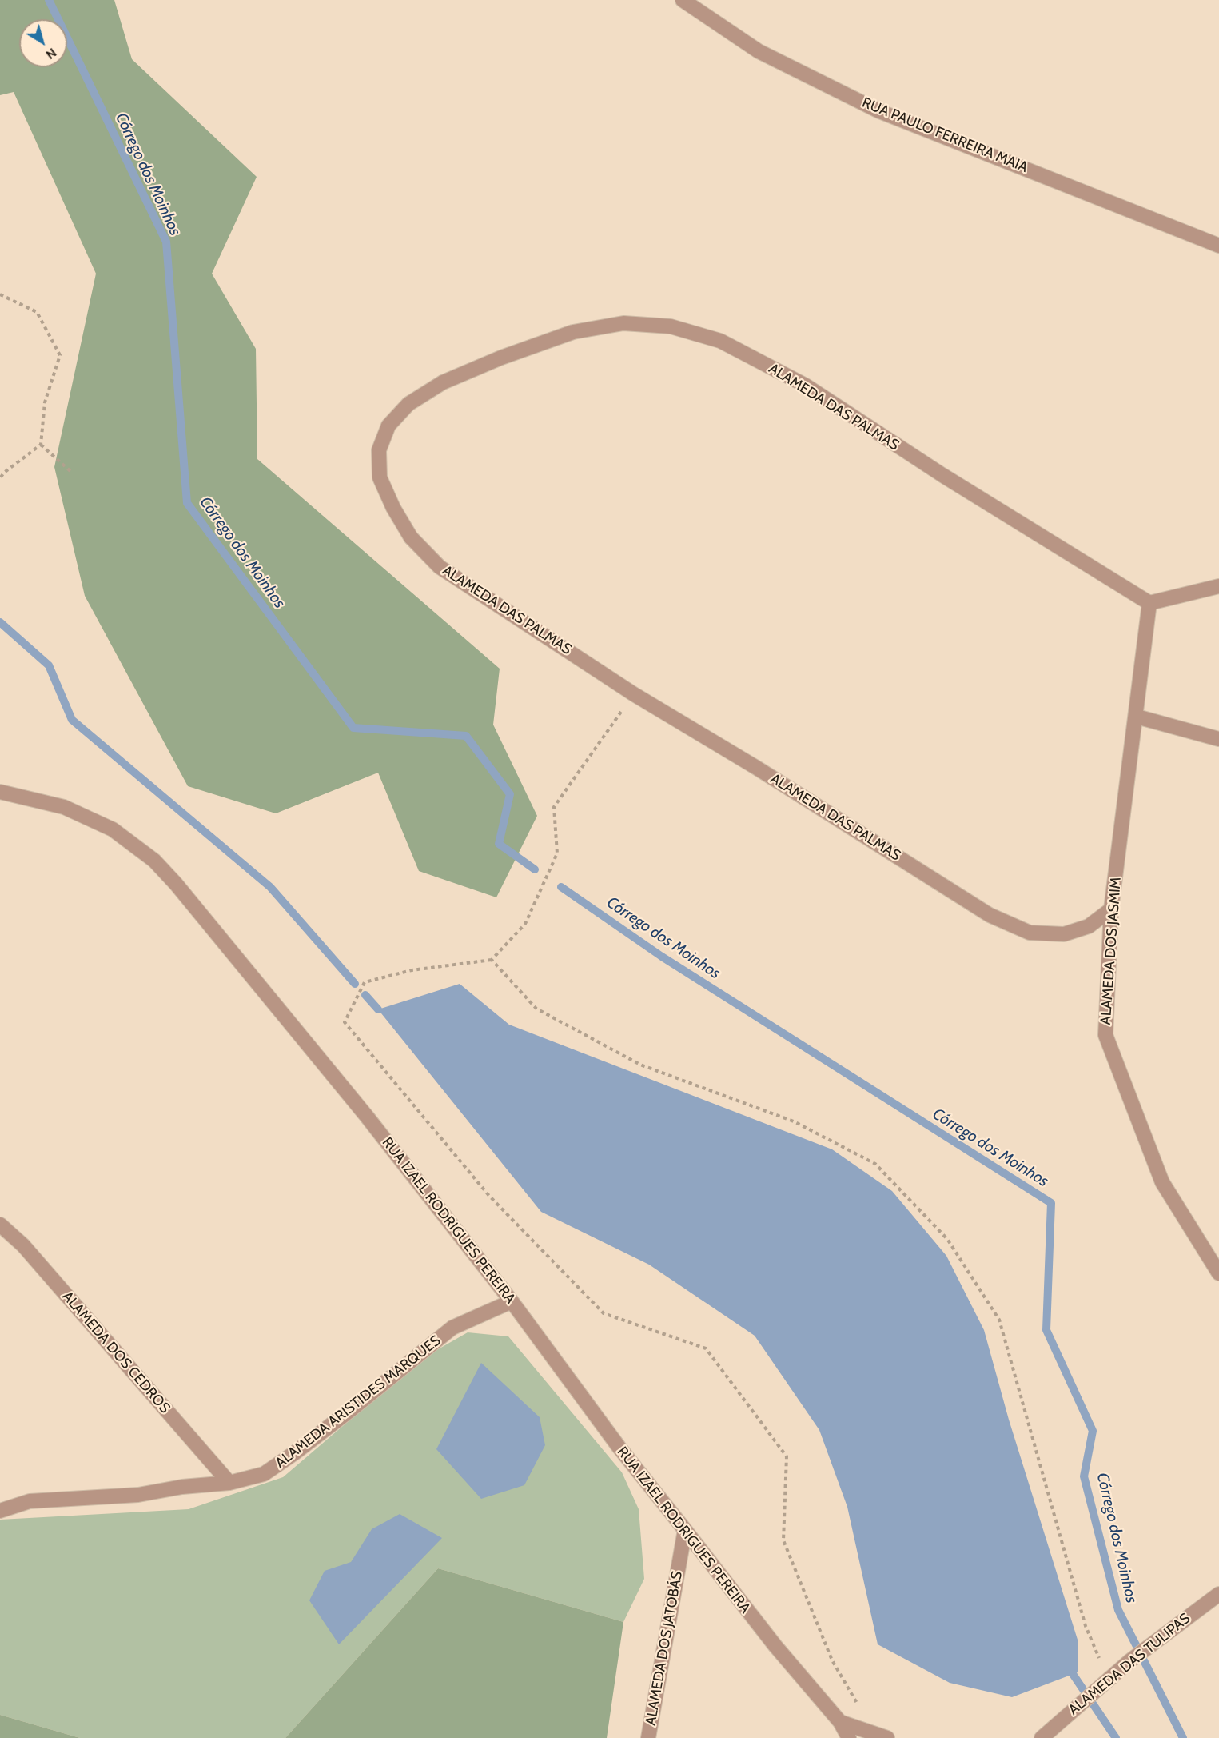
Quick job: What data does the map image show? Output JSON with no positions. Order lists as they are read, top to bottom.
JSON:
{
  "streets": {
    "street": [
      "RUA PAULO FERREIRA MAIA",
      "ALAMEDA DAS PALMAS",
      "ALAMEDA DOS JASMIM",
      "RUA IZAEL RODRIGUES PEREIRA",
      "ALAMEDA DOS CEDROS",
      "ALAMEDA ARISTIDES MARQUES",
      "ALAMEDA DOS JATOBÁS",
      "ALAMEDA DAS TULIPAS"
    ]
  },
  "crossings": [
    ["ALAMEDA DAS PALMAS", "ALAMEDA DOS JASMIM"],
    ["RUA IZAEL RODRIGUES PEREIRA", "ALAMEDA ARISTIDES MARQUES"],
    ["RUA IZAEL RODRIGUES PEREIRA", "ALAMEDA DOS JATOBÁS"],
    ["ALAMEDA DOS CEDROS", "ALAMEDA ARISTIDES MARQUES"]
  ],
  "water": ["Córrego dos Moinhos"],
  "north": "bottom right"
}
